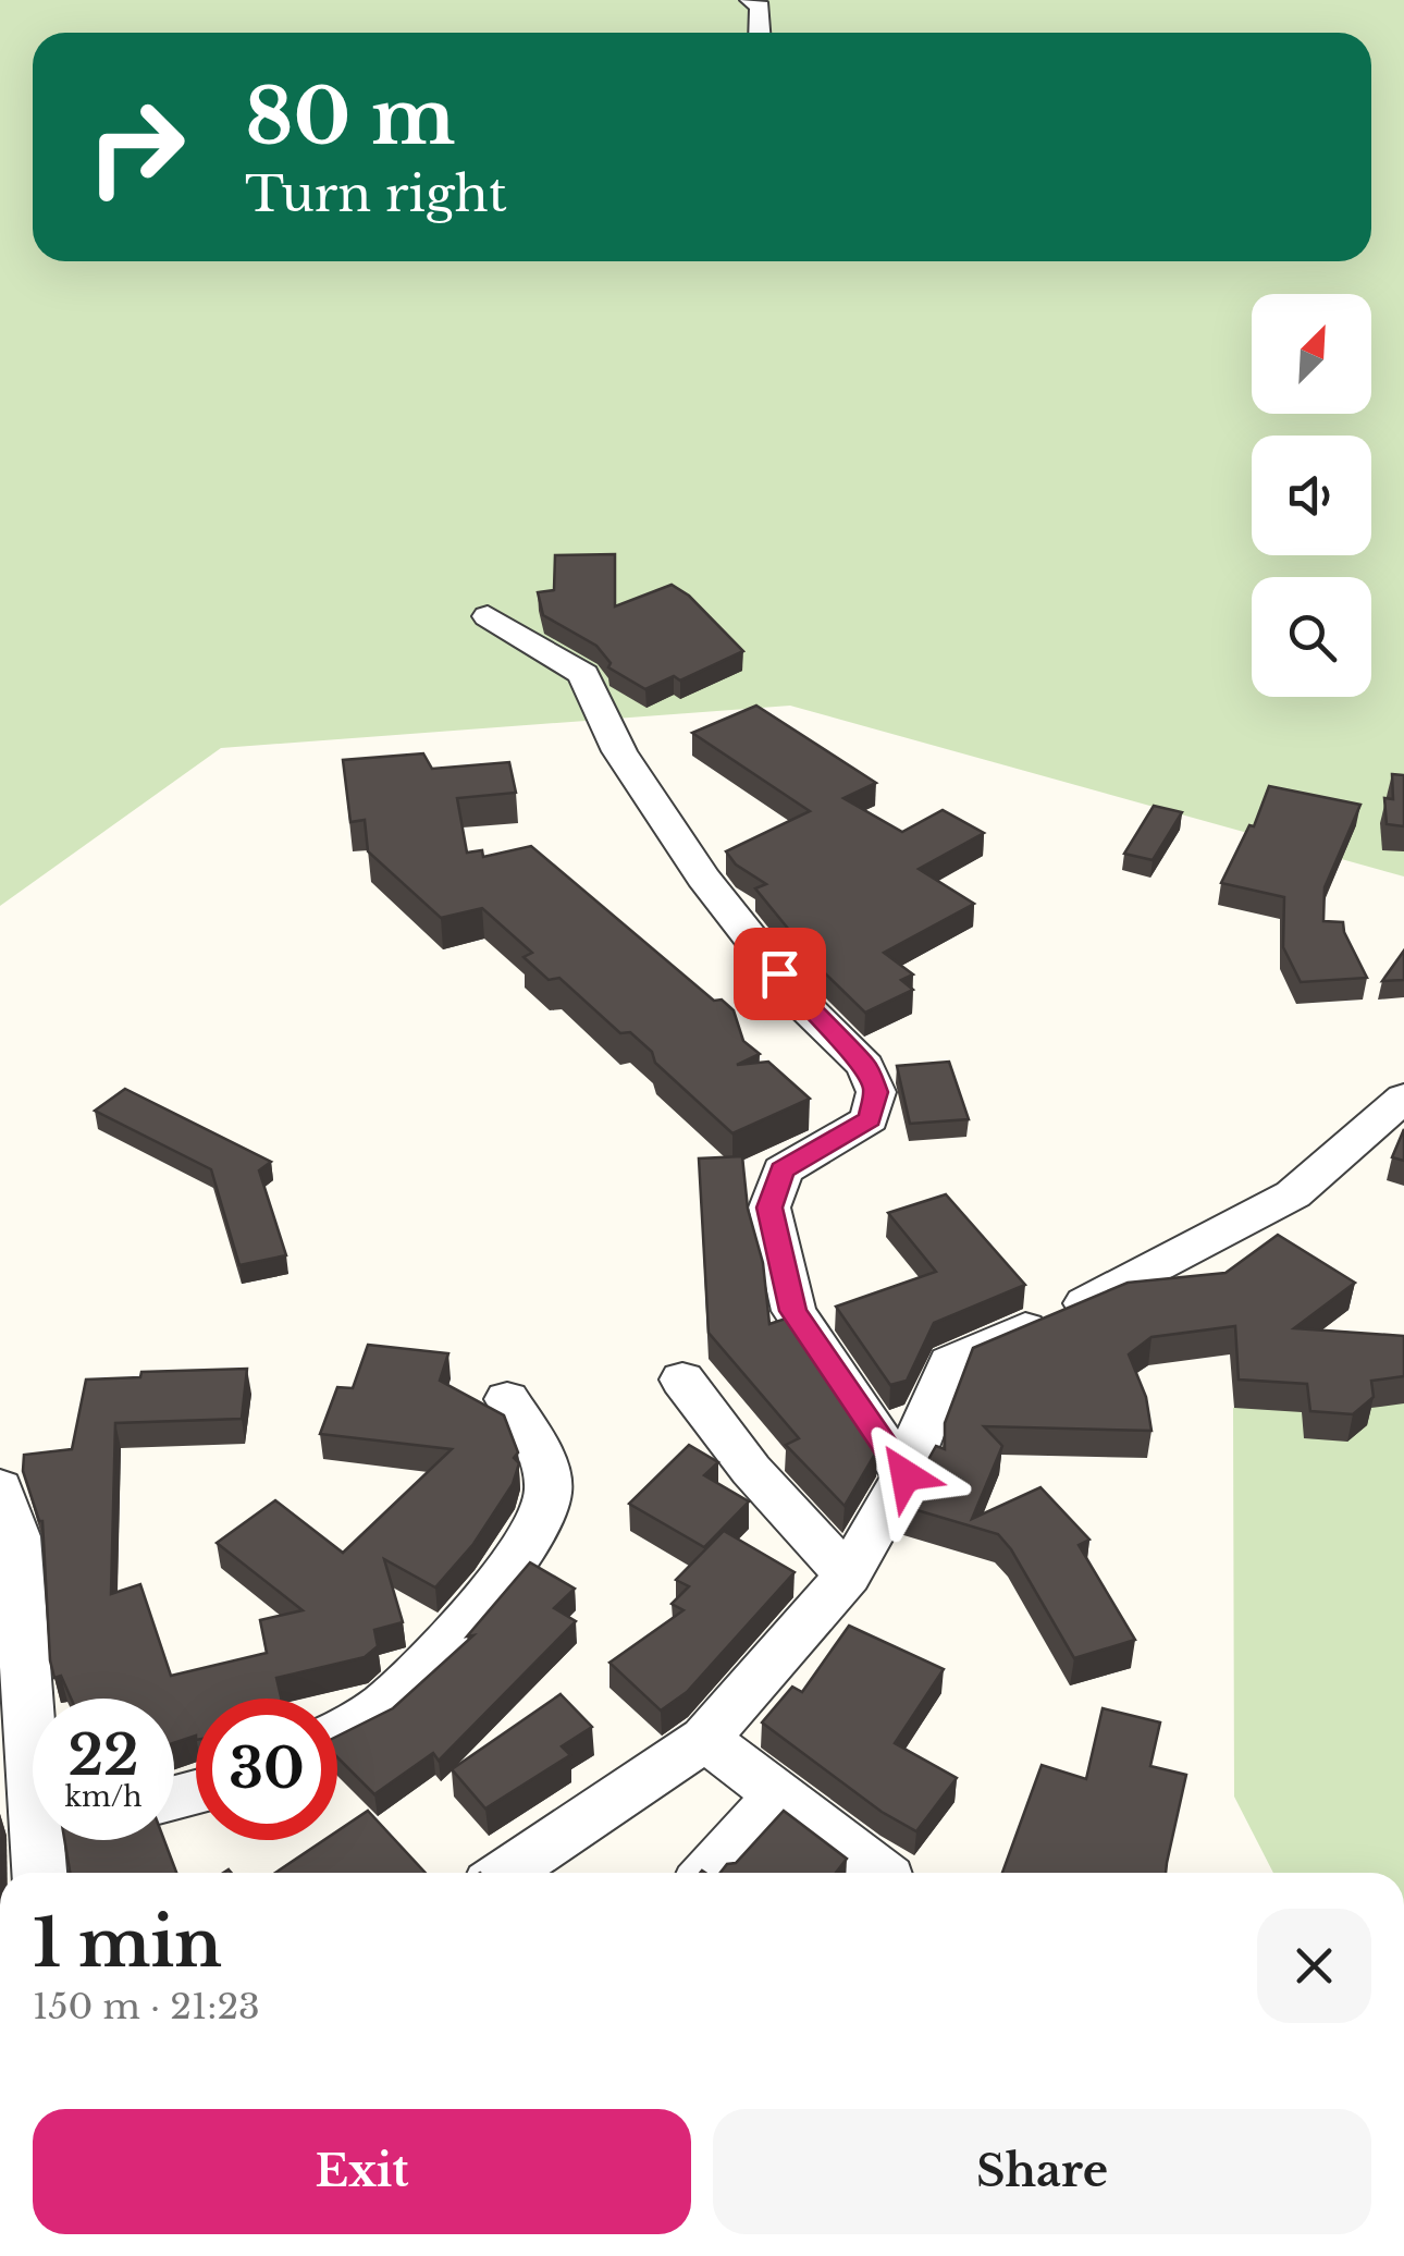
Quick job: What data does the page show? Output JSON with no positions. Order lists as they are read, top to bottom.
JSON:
{
  "north": "top right",
  "page": {
    "turn": ["80 m", "Turn right"],
    "speed": "22 km/h",
    "limit": "30",
    "heading": ["1 min", "150 m · 21:23"],
    "buttons": ["Exit", "Share"]
  }
}
